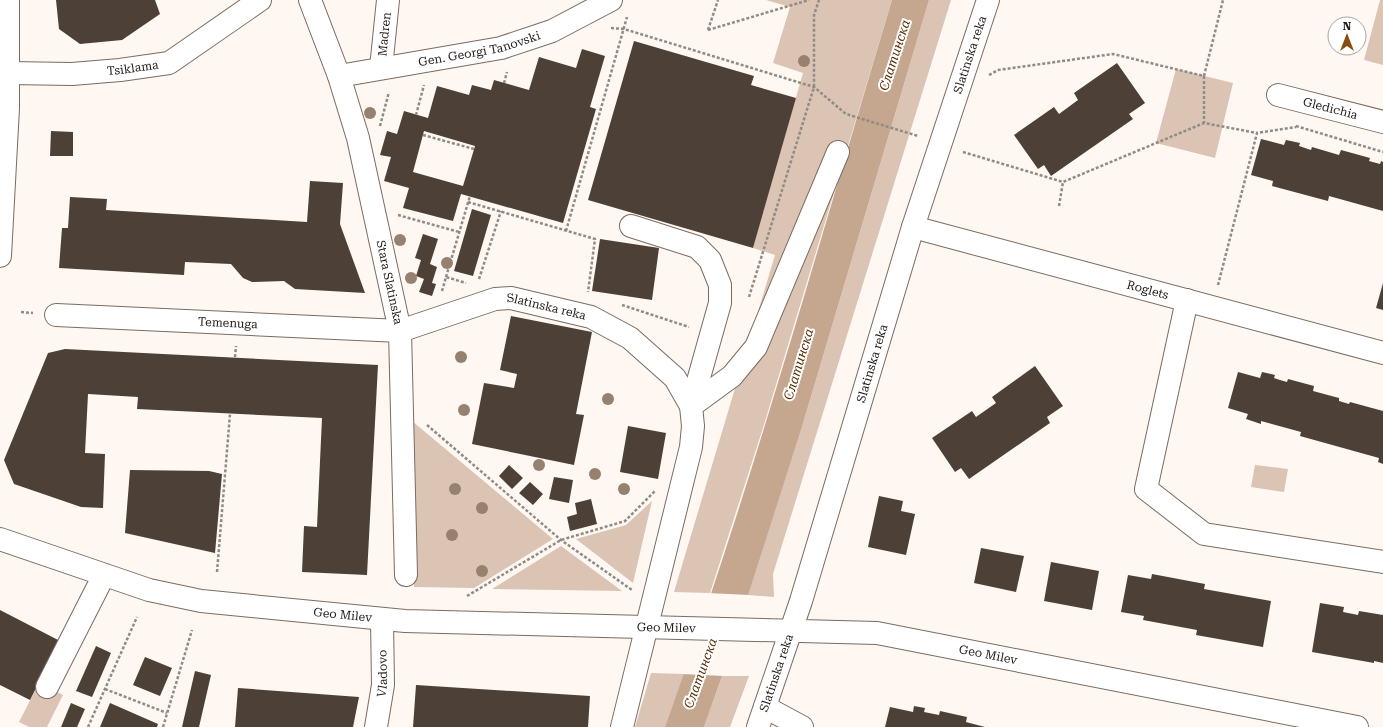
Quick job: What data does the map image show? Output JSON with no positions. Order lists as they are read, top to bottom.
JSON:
{
  "streets": {
    "street": [
      "Madren",
      "Gen. Georgi Tanovski",
      "Slatinska reka",
      "Tsiklama",
      "Gledichia",
      "Stara Slatinska",
      "Roglets",
      "Temenuga",
      "Geo Milev",
      "Vladovo"
    ]
  },
  "crossings": [
    ["Madren", "Gen. Georgi Tanovski"],
    ["Gen. Georgi Tanovski", "Stara Slatinska"],
    ["Slatinska reka", "Stara Slatinska"],
    ["Slatinska reka", "Roglets"],
    ["Slatinska reka", "Temenuga"],
    ["Slatinska reka", "Geo Milev"],
    ["Stara Slatinska", "Temenuga"],
    ["Geo Milev", "Vladovo"]
  ],
  "water": ["Слатинска"],
  "north": "top"
}
